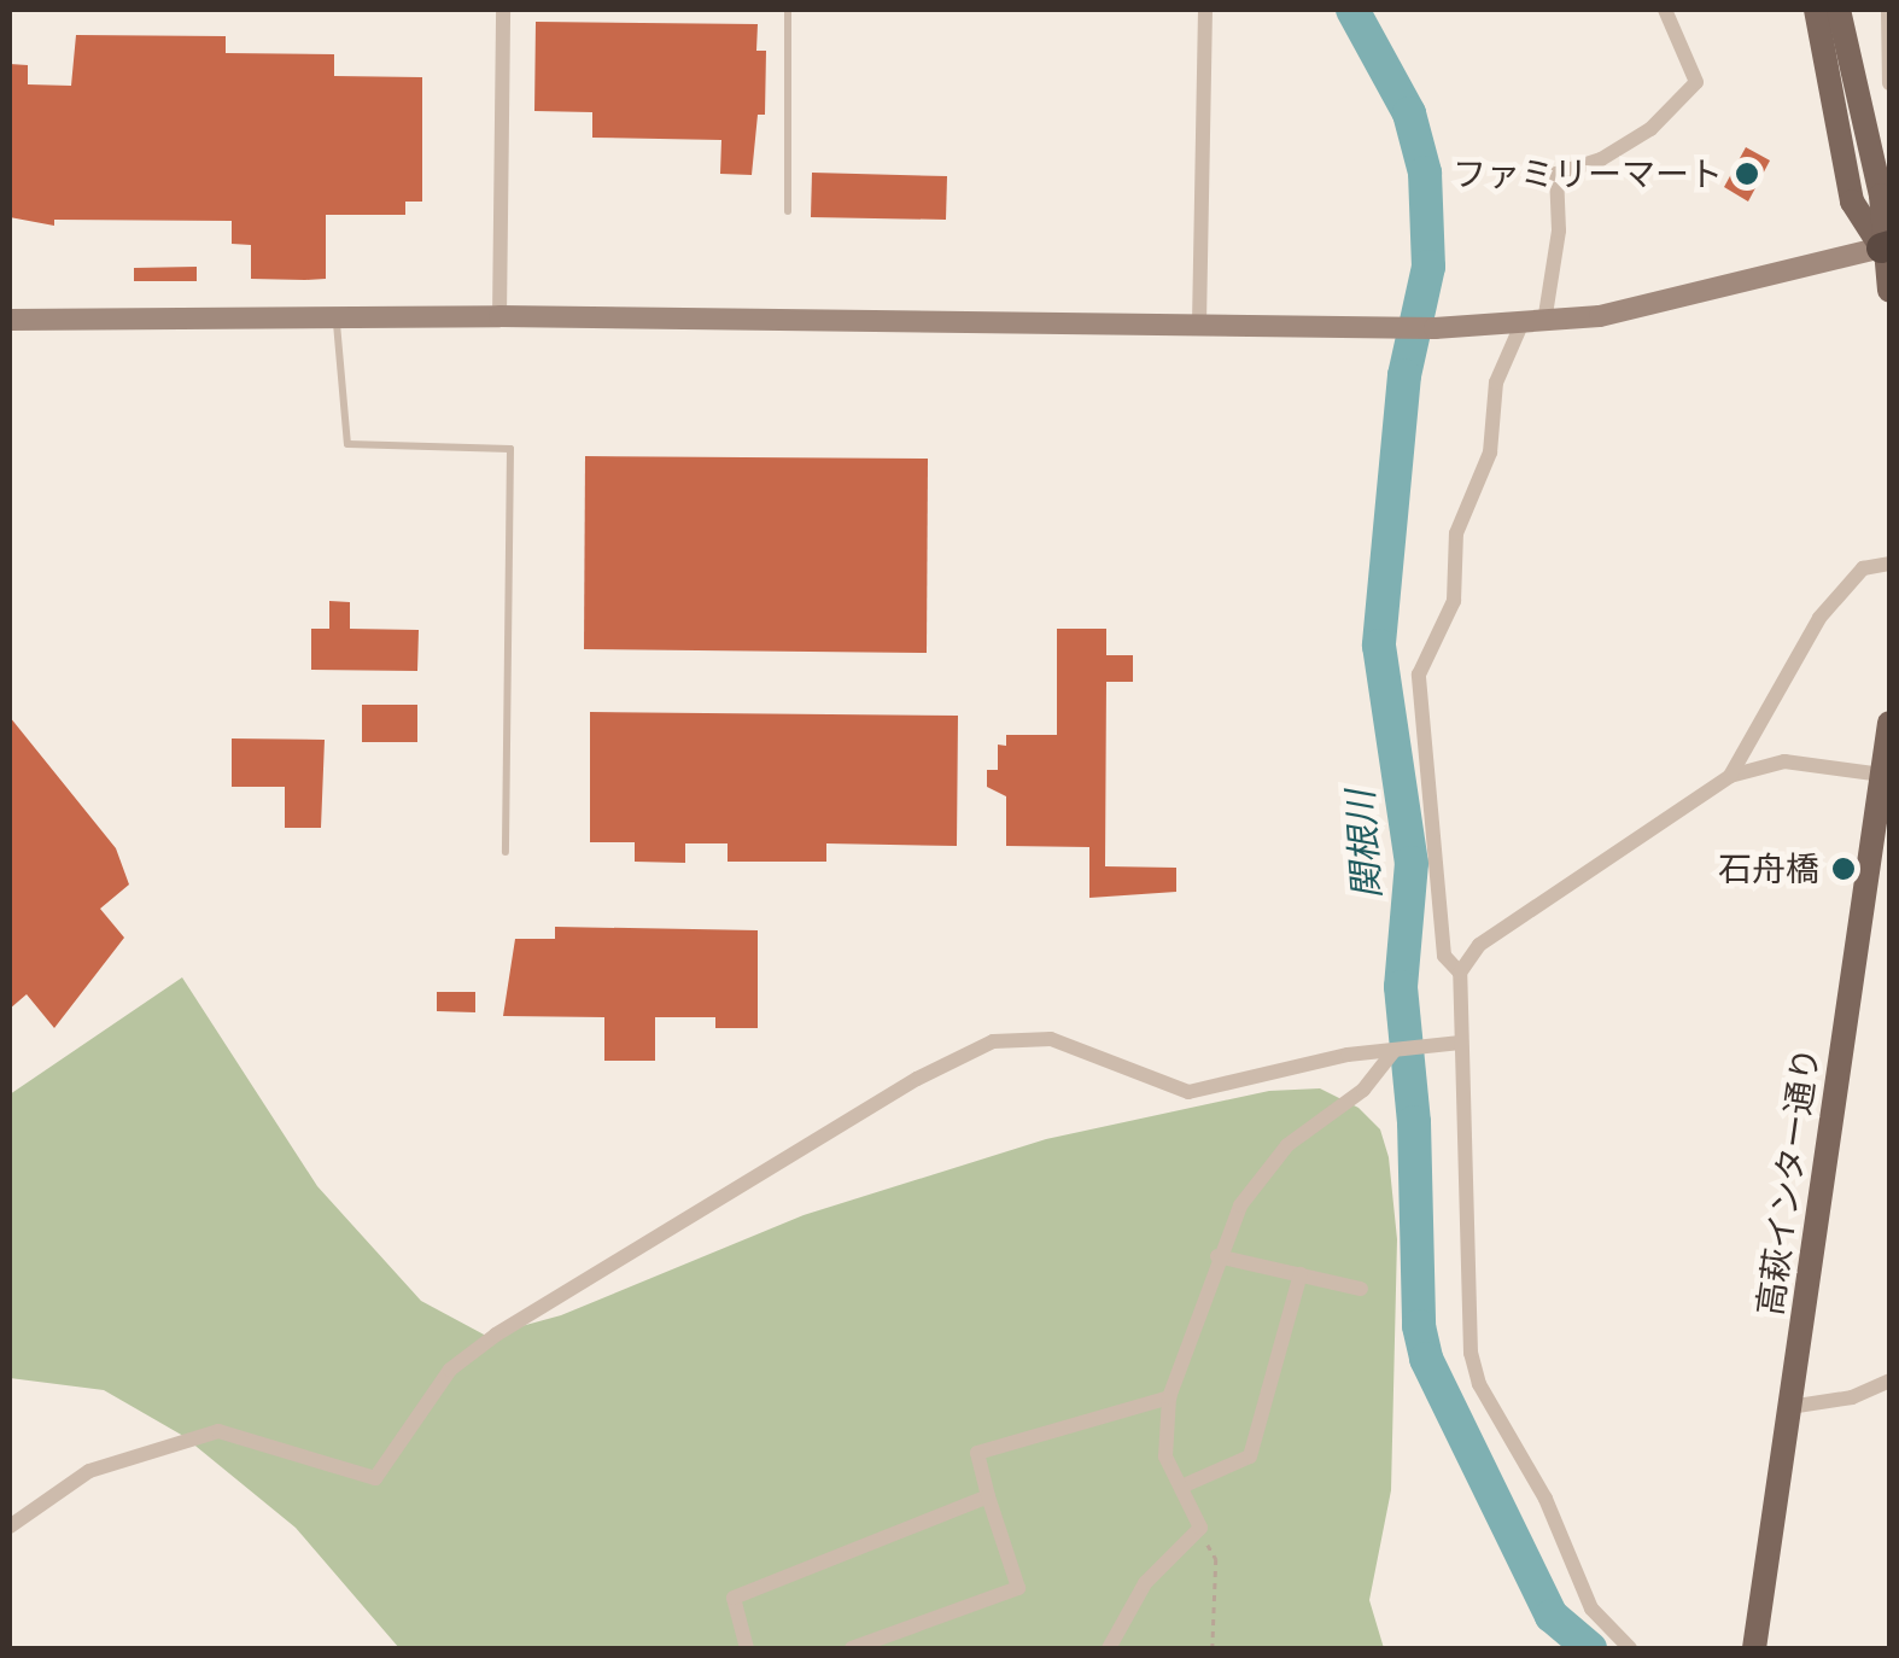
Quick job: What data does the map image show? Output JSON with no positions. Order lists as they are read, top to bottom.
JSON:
{
  "streets": {
    "main road": ["高萩インター通り"]
  },
  "water": ["関根川"],
  "places": ["ファミリーマート", "石舟橋"]
}
